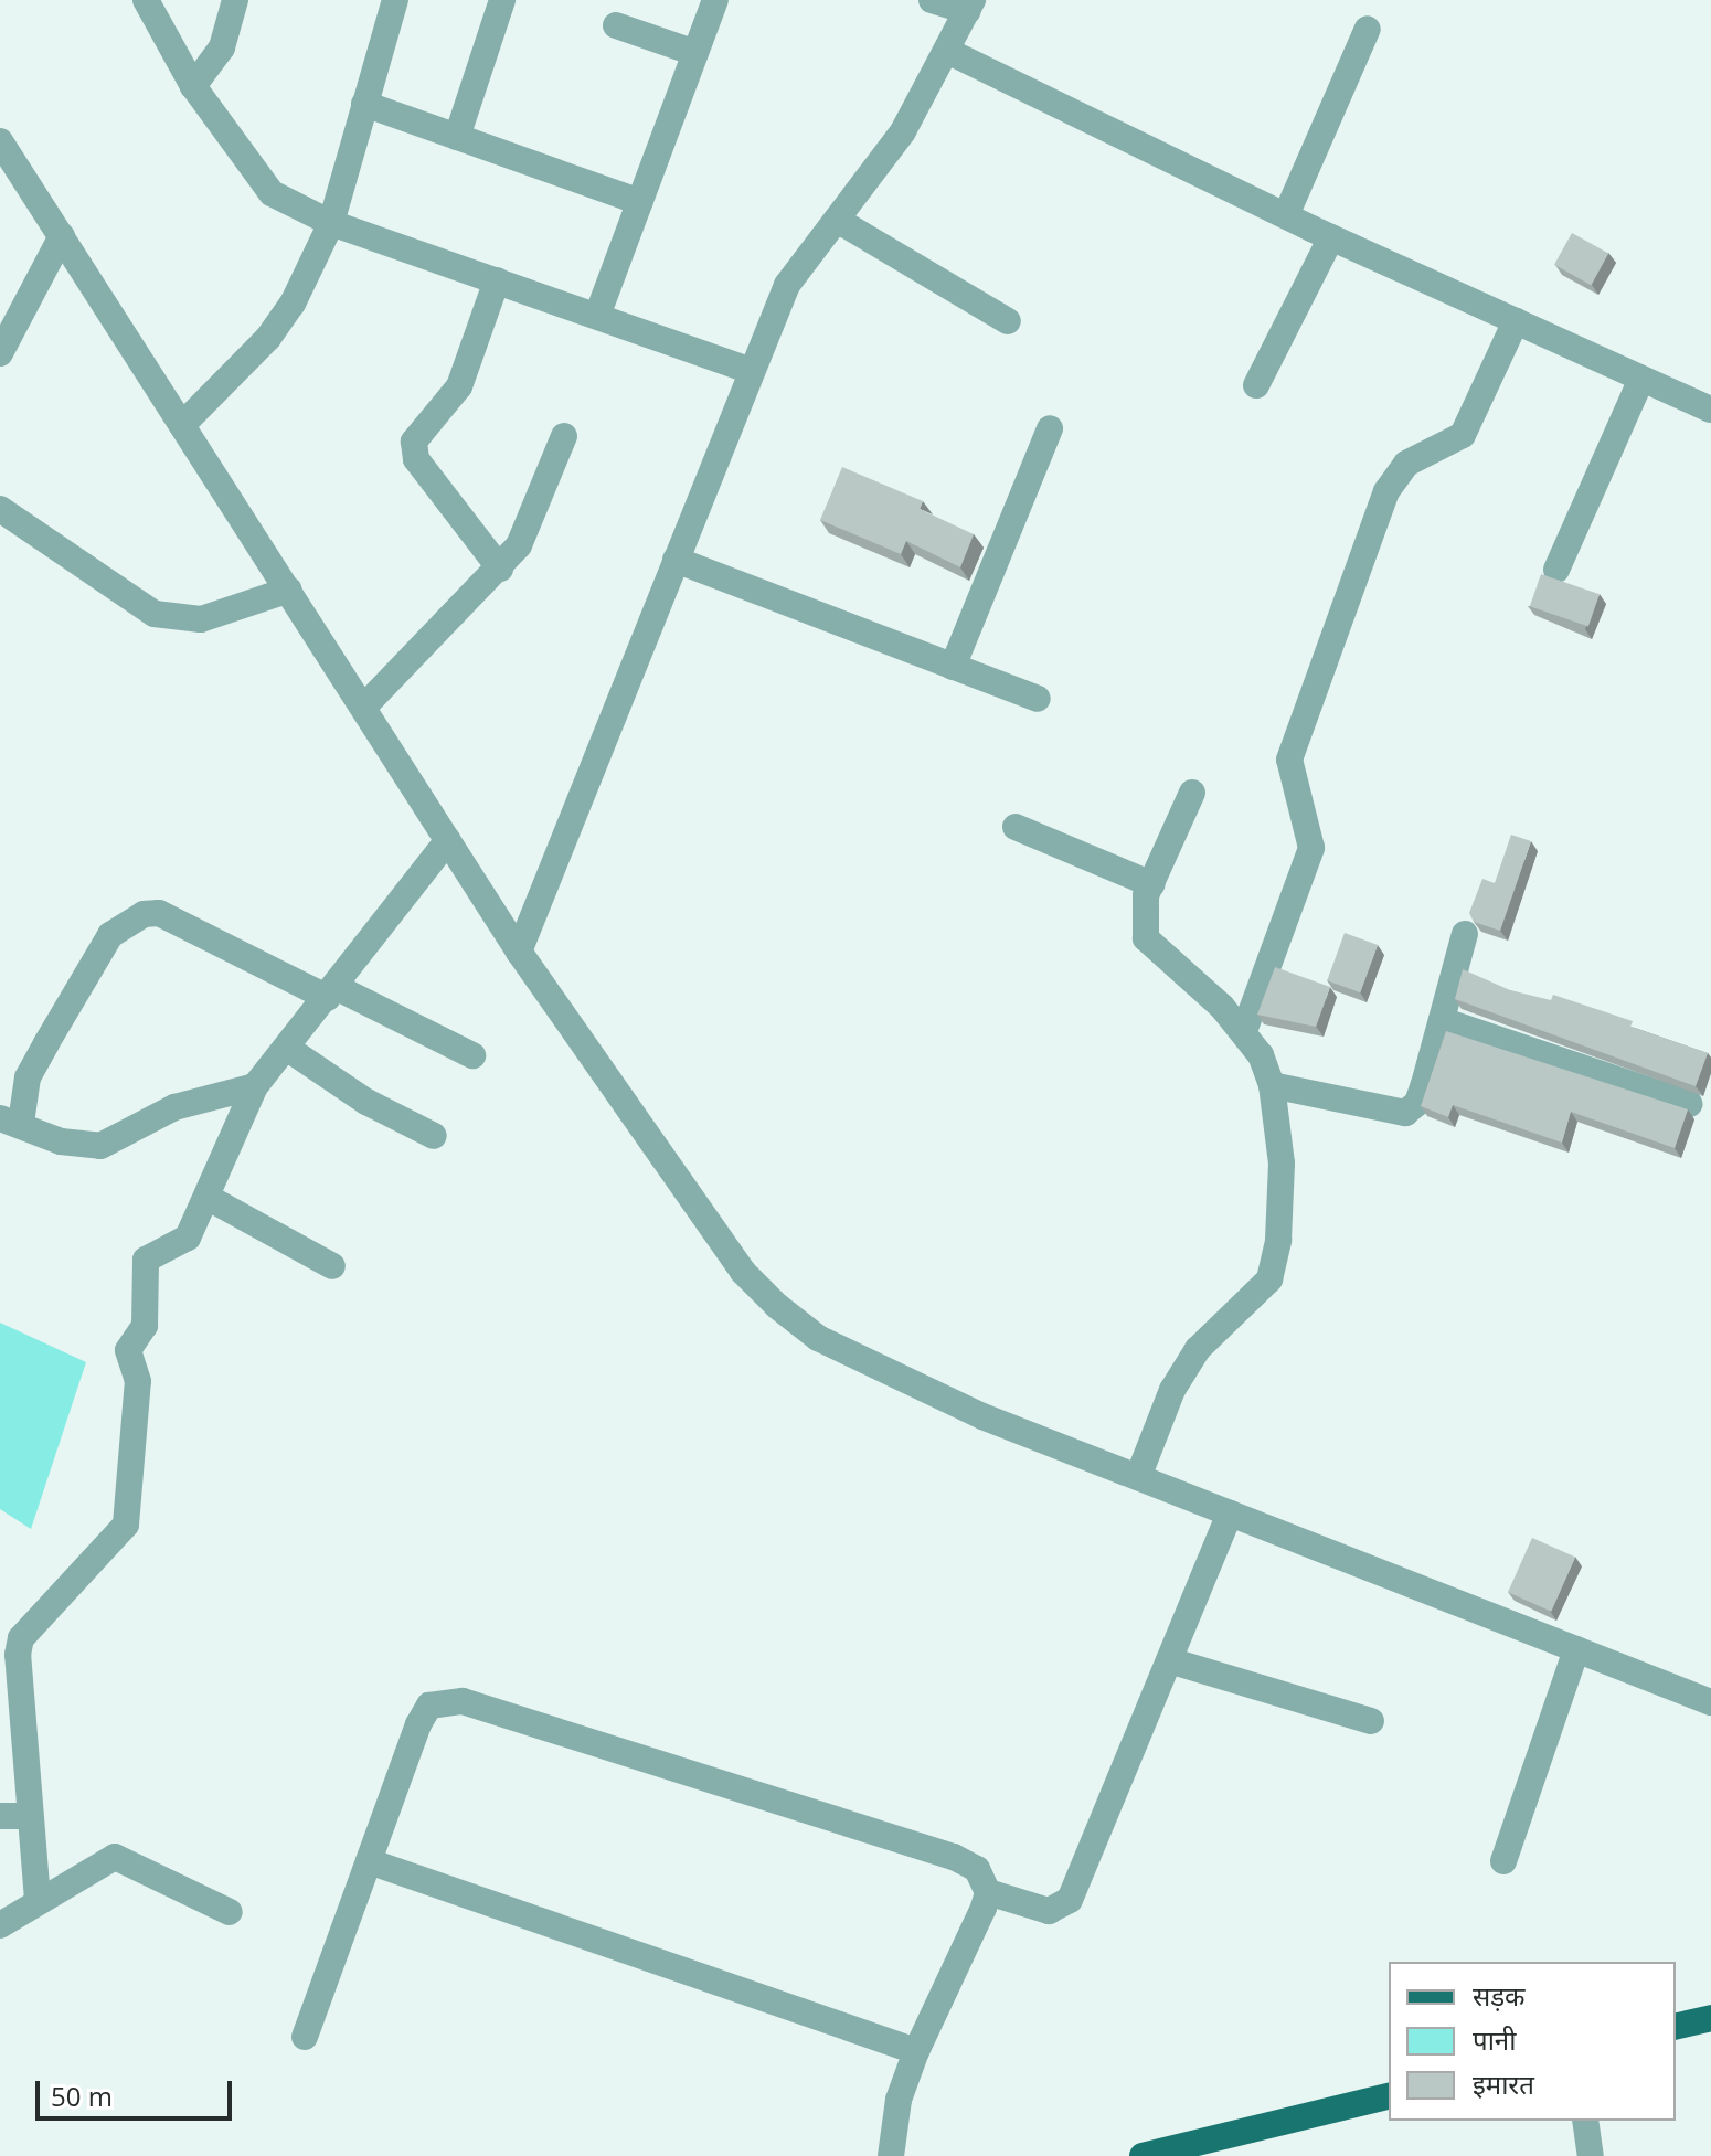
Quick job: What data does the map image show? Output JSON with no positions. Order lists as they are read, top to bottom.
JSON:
{
  "legend": ["सड़क", "पानी", "इमारत"],
  "scale_bar": "50 m"
}
